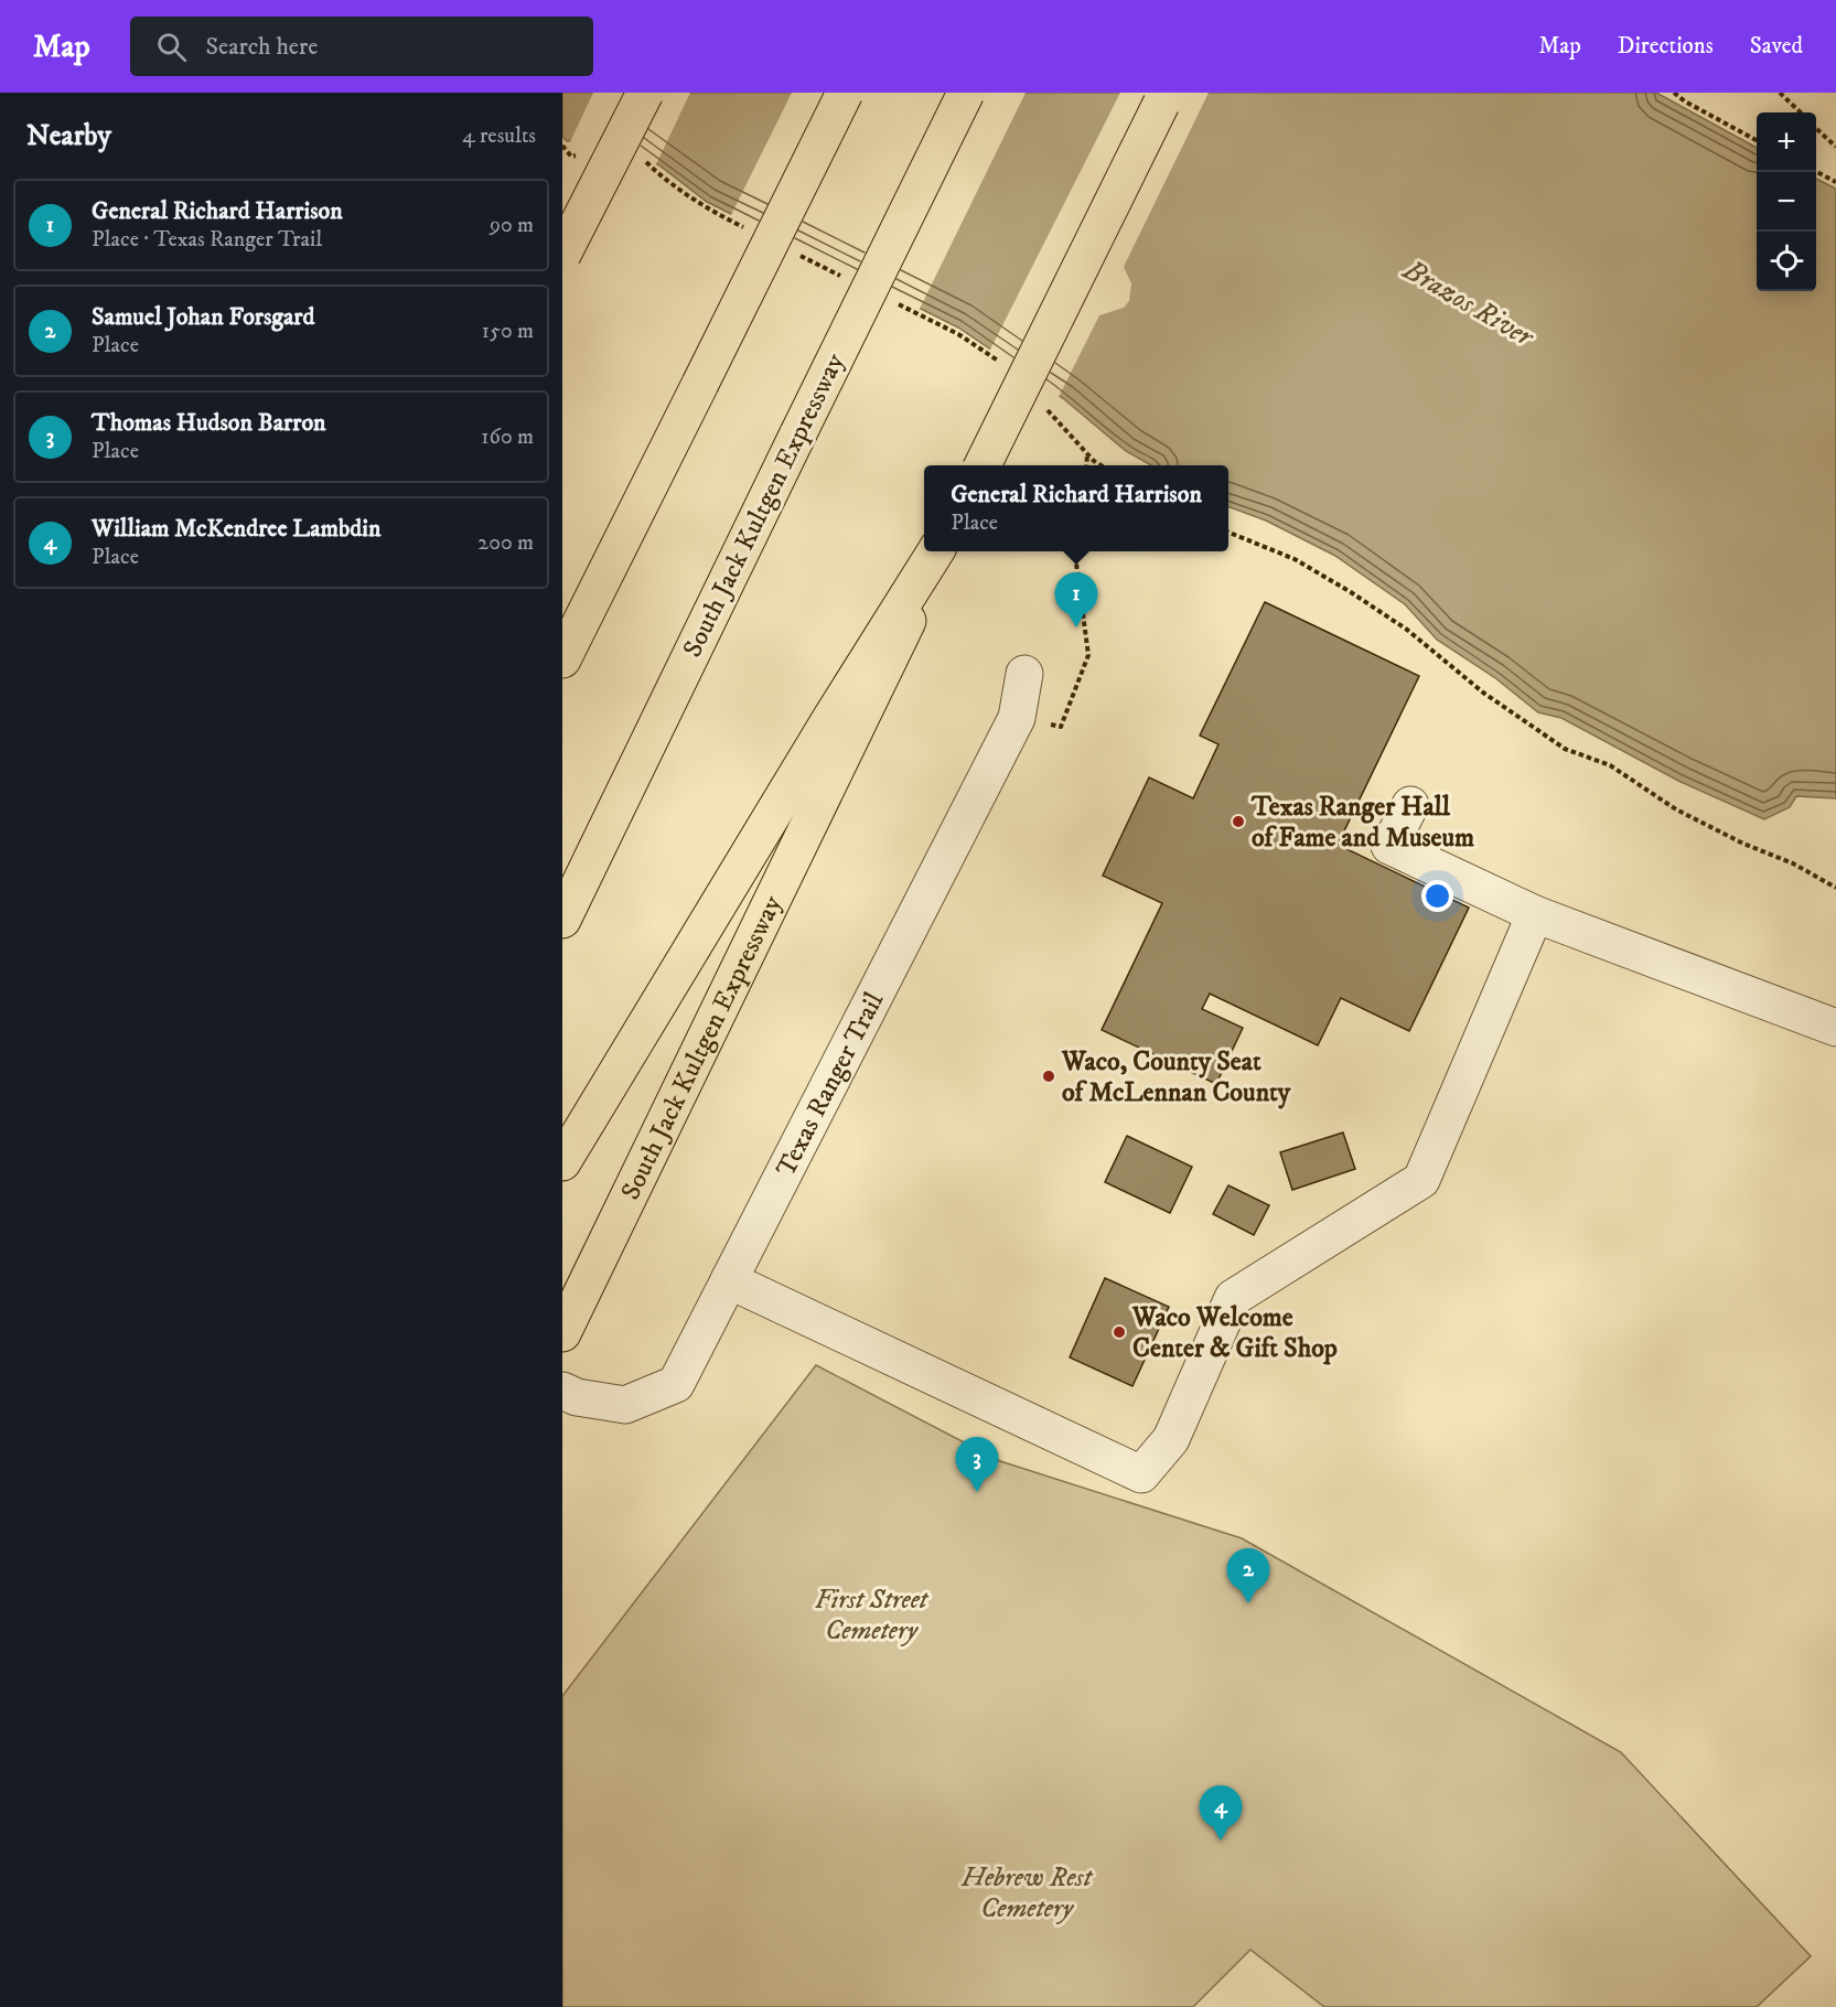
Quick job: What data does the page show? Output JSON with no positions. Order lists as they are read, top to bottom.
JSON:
{
  "streets": {
    "main road": ["South Jack Kultgen Expressway"],
    "street": ["Texas Ranger Trail"]
  },
  "water": ["Brazos River"],
  "parks": ["First Street Cemetery", "Hebrew Rest Cemetery"],
  "places": ["Texas Ranger Hall of Fame and Museum", "Waco, County Seat of McLennan County", "Waco Welcome Center & Gift Shop"],
  "page": {
    "header": "Map",
    "search": "Search here",
    "nav": ["Map", "Directions", "Saved"],
    "heading": ["Nearby", "4 results"],
    "map_buttons": ["+", "−"],
    "list": [
      {
        "mark": "1",
        "name": "General Richard Harrison",
        "note": "Place · Texas Ranger Trail",
        "value": "90 m"
      },
      {
        "mark": "2",
        "name": "Samuel Johan Forsgard",
        "note": "Place",
        "value": "150 m"
      },
      {
        "mark": "3",
        "name": "Thomas Hudson Barron",
        "note": "Place",
        "value": "160 m"
      },
      {
        "mark": "4",
        "name": "William McKendree Lambdin",
        "note": "Place",
        "value": "200 m"
      }
    ],
    "popup": ["General Richard Harrison", "Place"],
    "pins": [
      "1",
      "3",
      "2",
      "4"
    ]
  }
}
